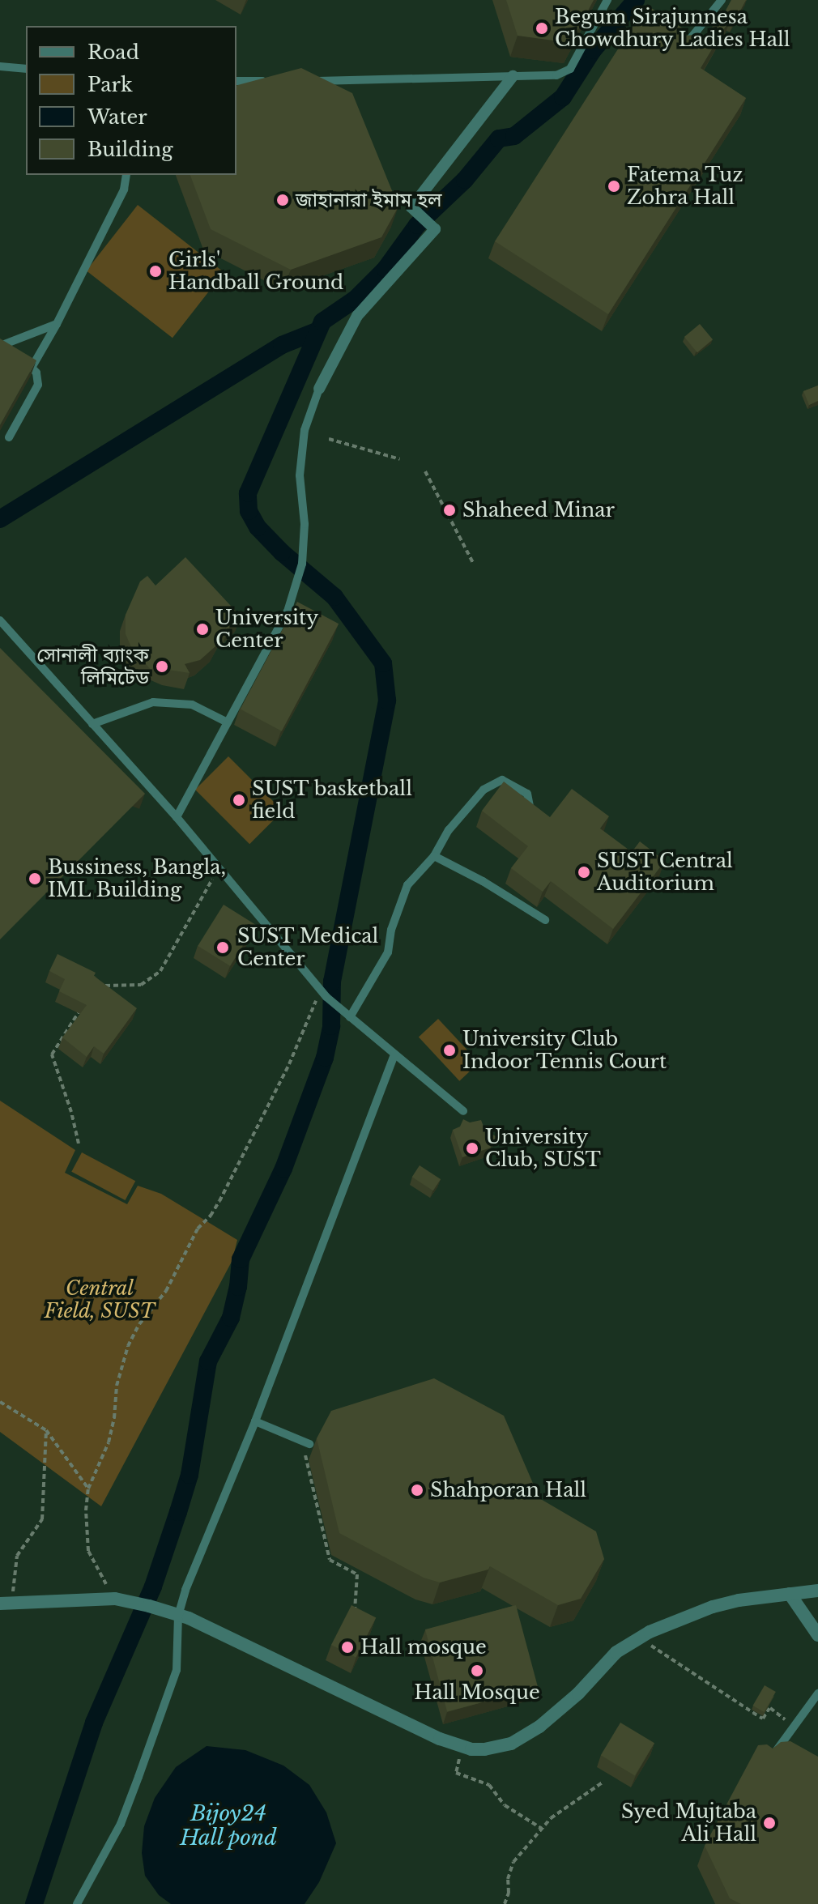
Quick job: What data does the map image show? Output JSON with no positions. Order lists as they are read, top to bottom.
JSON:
{
  "water": ["Bijoy24 Hall pond"],
  "parks": ["Central Field, SUST"],
  "places": [
    "Begum Sirajunnesa Chowdhury Ladies Hall",
    "Fatema Tuz Zohra Hall",
    "জাহানারা ইমাম হল",
    "Girls' Handball Ground",
    "Shaheed Minar",
    "University Center",
    "সোনালী ব্যাংক লিমিটেড",
    "SUST basketball field",
    "SUST Central Auditorium",
    "Bussiness, Bangla, IML Building",
    "SUST Medical Center",
    "University Club Indoor Tennis Court",
    "University Club, SUST",
    "Shahporan Hall",
    "Hall mosque",
    "Hall Mosque",
    "Syed Mujtaba Ali Hall"
  ],
  "legend": [
    "Road",
    "Park",
    "Water",
    "Building"
  ]
}
